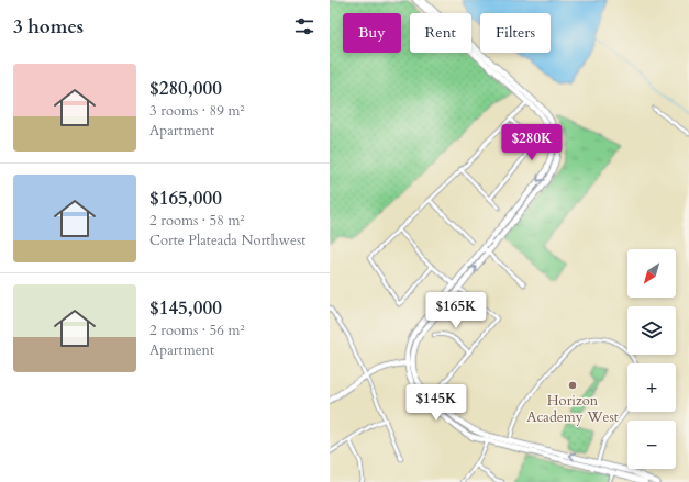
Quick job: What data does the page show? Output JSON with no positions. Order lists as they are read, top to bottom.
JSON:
{
  "places": ["Horizon Academy West"],
  "north": "bottom left",
  "page": {
    "heading": "3 homes",
    "chip": ["Buy", "Rent", "Filters"],
    "list": [
      {
        "name": "$280,000",
        "note": "3 rooms · 89 m² · Apartment"
      },
      {
        "name": "$165,000",
        "note": "2 rooms · 58 m² · Corte Plateada Northwest"
      },
      {
        "name": "$145,000",
        "note": "2 rooms · 56 m² · Apartment"
      }
    ],
    "price": ["$280K", "$165K", "$145K"],
    "map_buttons": ["+", "−"]
  }
}
